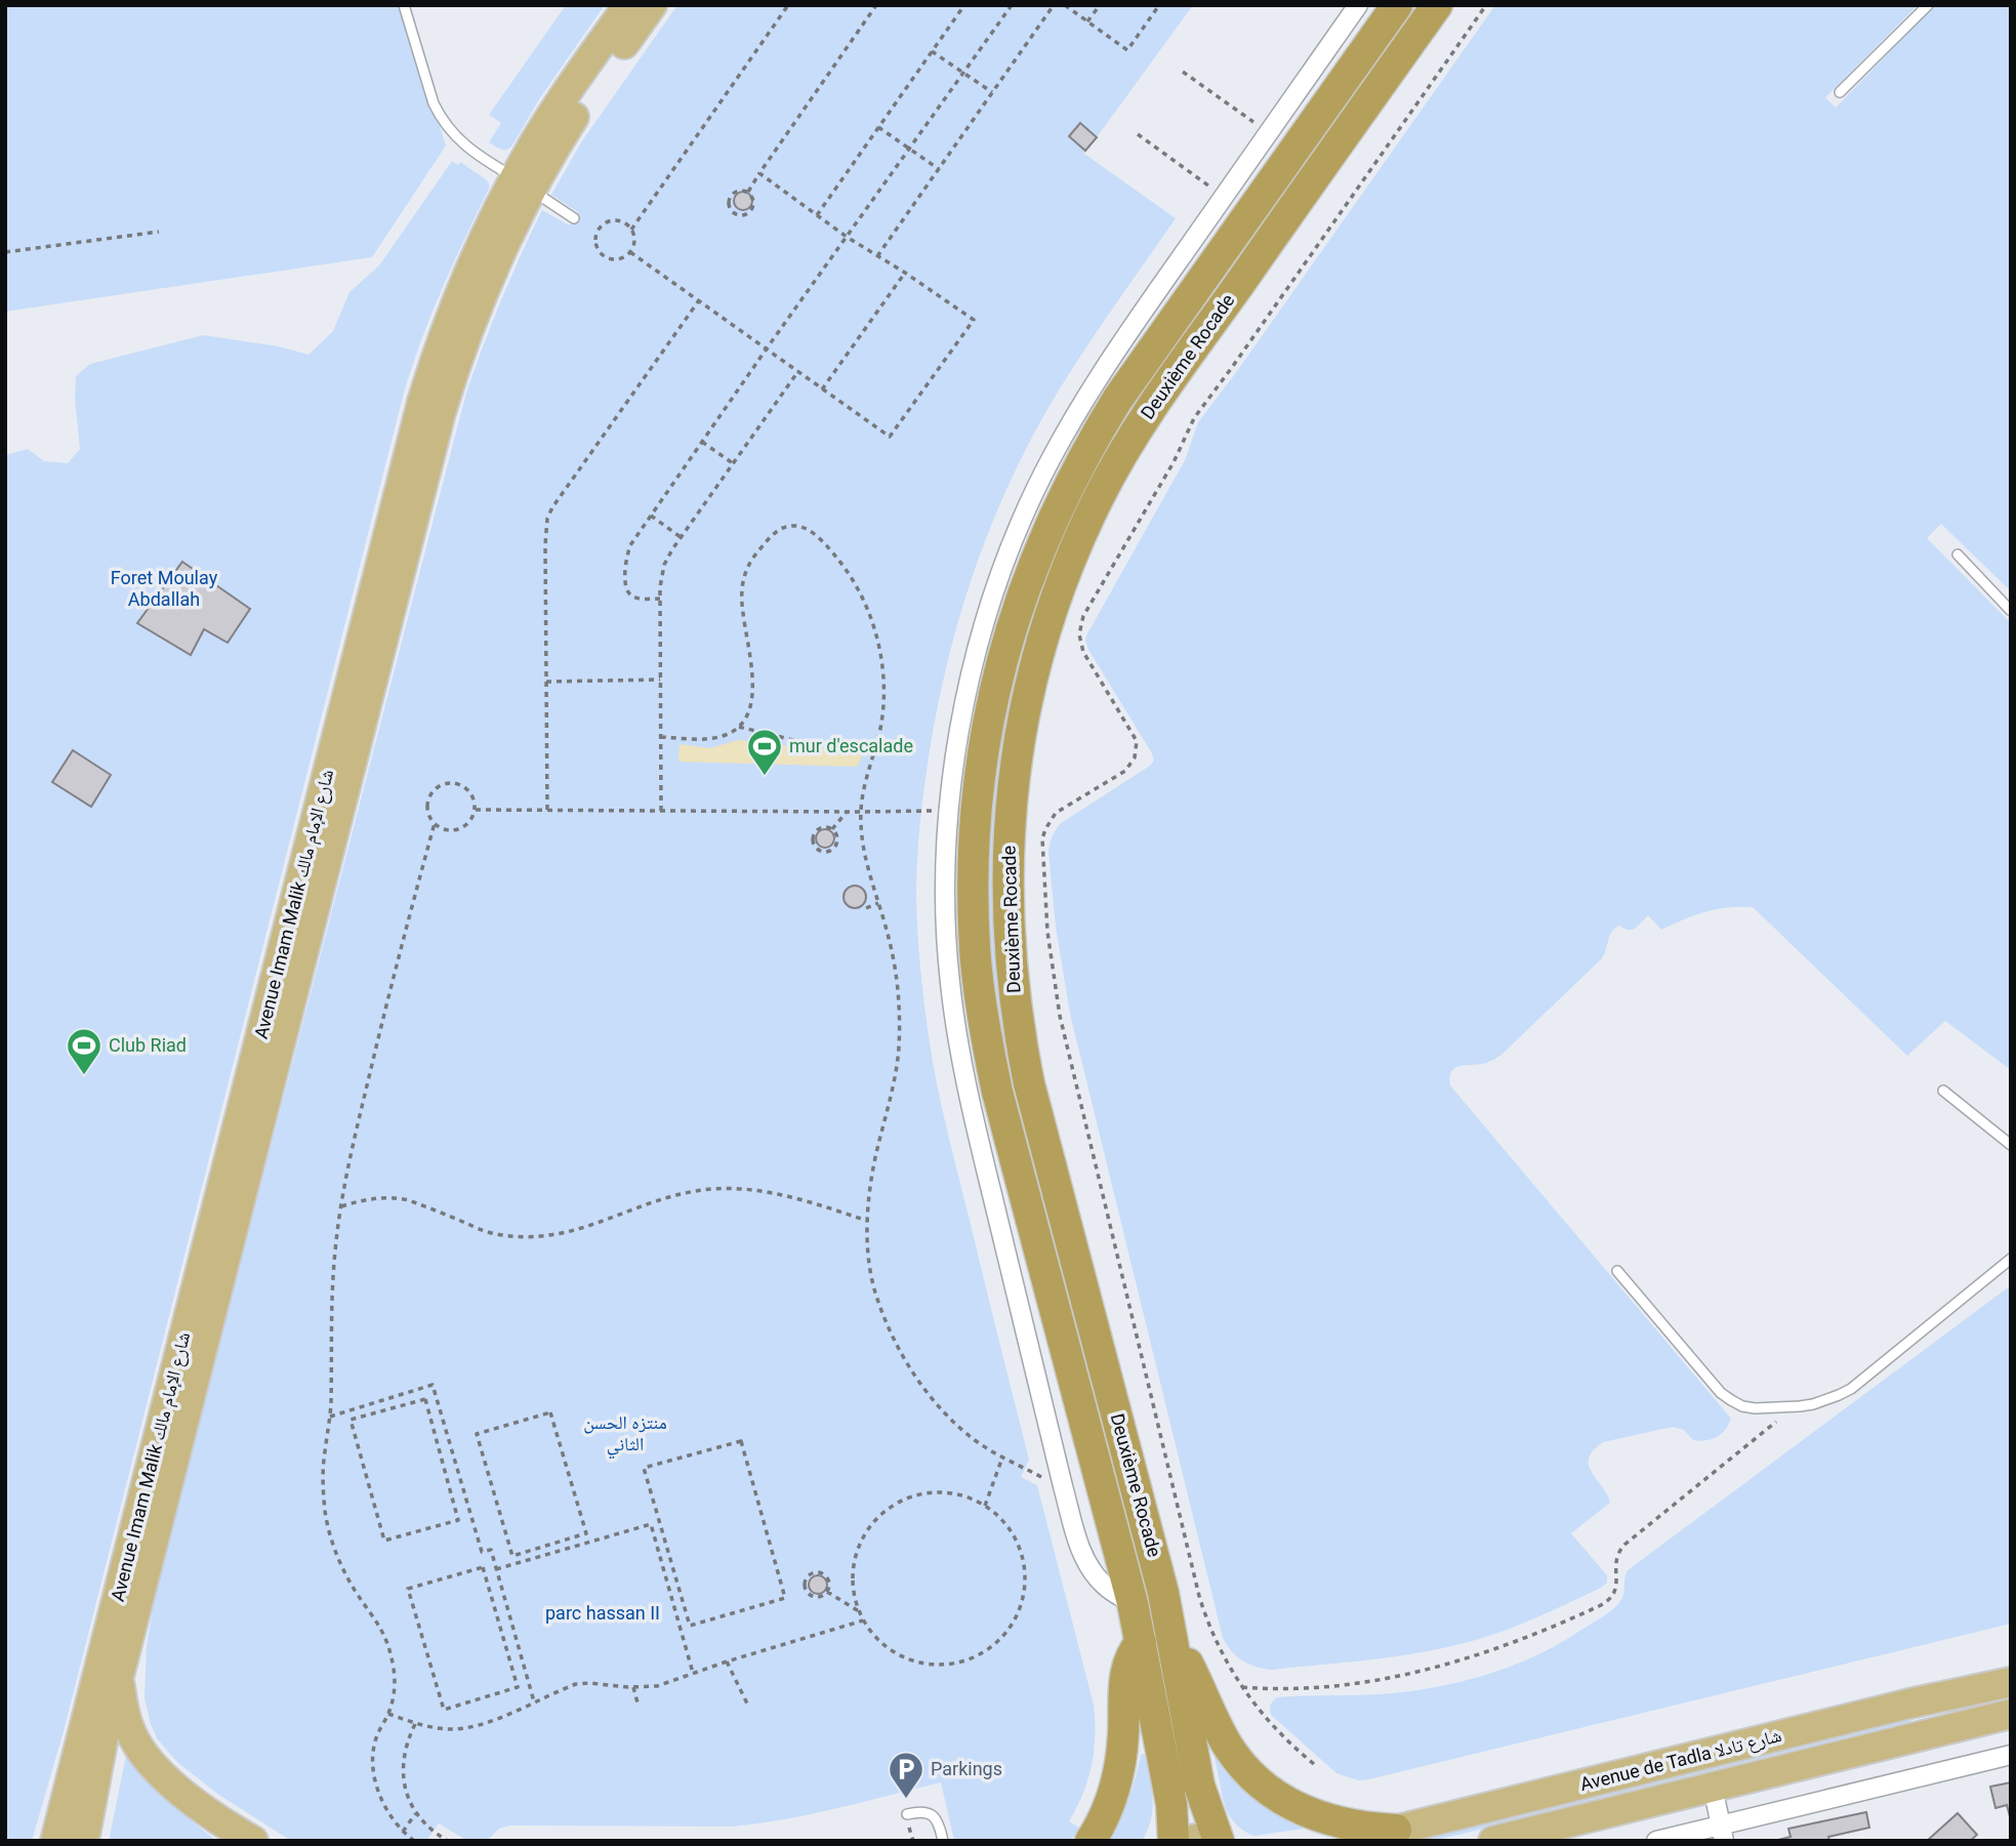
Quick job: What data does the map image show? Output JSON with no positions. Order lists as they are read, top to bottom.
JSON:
{
  "streets": {
    "highway": ["Deuxième Rocade"],
    "main road": ["Avenue Imam Malik شارع الإمام مالك", "Avenue de Tadla شارع تادلا"]
  },
  "parks": ["Foret Moulay Abdallah", "منتزه الحسن الثاني", "parc hassan II"],
  "places": {
    "sports": ["mur d'escalade", "Club Riad"],
    "parking": ["Parkings"]
  }
}
